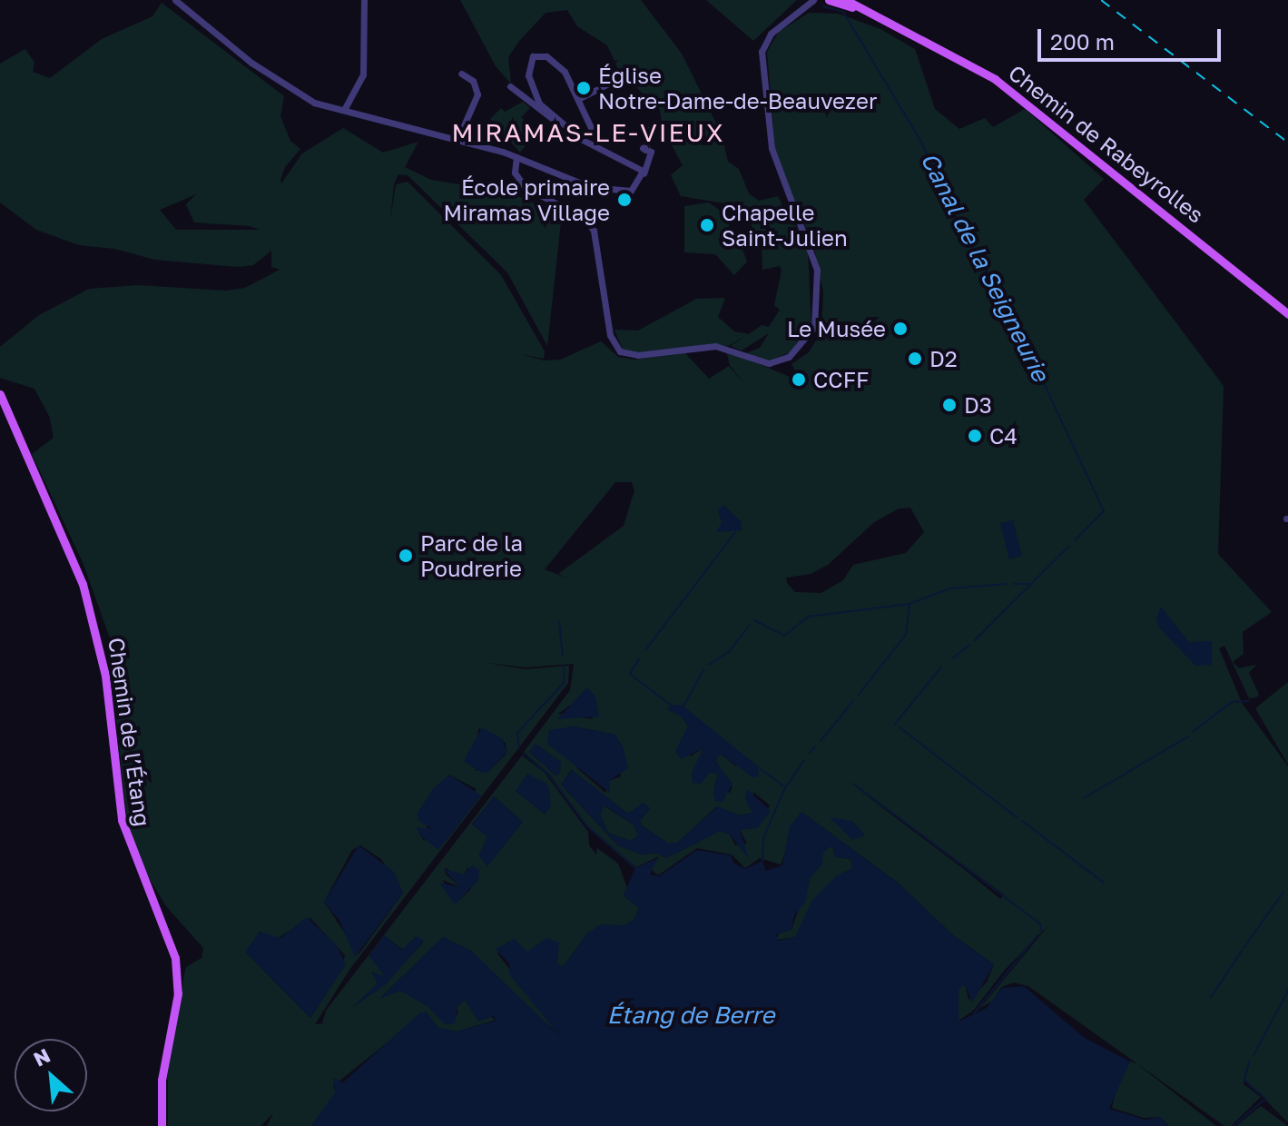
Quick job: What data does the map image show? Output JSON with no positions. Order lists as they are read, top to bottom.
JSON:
{
  "streets": {
    "main road": ["Chemin de Rabeyrolles", "Chemin de l’Étang"]
  },
  "districts": ["MIRAMAS-LE-VIEUX"],
  "water": ["Canal de la Seigneurie", "Étang de Berre"],
  "places": [
    "Église Notre-Dame-de-Beauvezer",
    "École primaire Miramas Village",
    "Chapelle Saint-Julien",
    "Le Musée",
    "D2",
    "CCFF",
    "D3",
    "C4",
    "Parc de la Poudrerie"
  ],
  "scale_bar": "200 m",
  "north": "top left"
}
